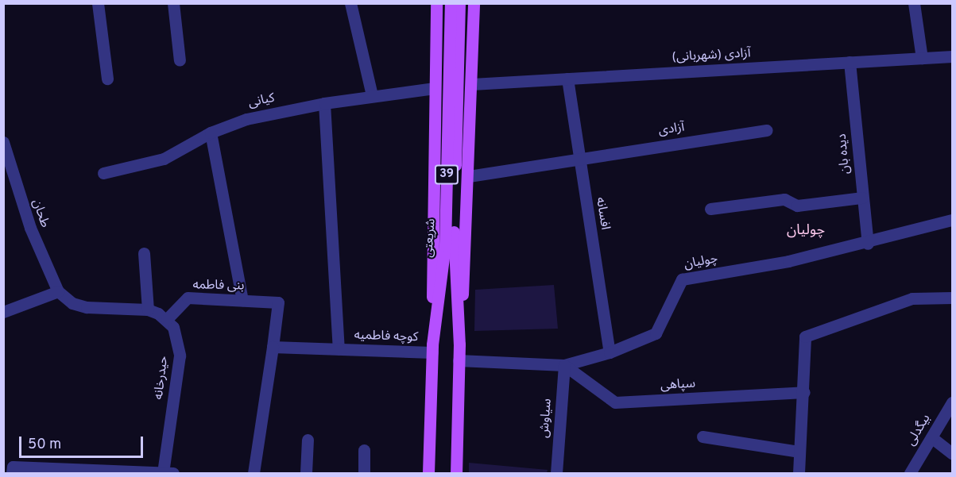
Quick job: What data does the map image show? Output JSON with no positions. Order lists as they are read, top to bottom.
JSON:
{
  "streets": {
    "main road": ["39", "شریعتی"],
    "street": [
      "آزادی (شهربانی)",
      "کیانی",
      "آزادی",
      "دیده بان",
      "طحان",
      "افسانه",
      "چولیان",
      "بنی فاطمه",
      "کوچه فاطمیه",
      "حیدرخانه",
      "سپاهی",
      "سیاوش",
      "بیگدلی"
    ]
  },
  "crossings": [
    ["آزادی (شهربانی)", "دیده بان"],
    ["آزادی (شهربانی)", "افسانه"],
    ["آزادی", "افسانه"],
    ["دیده بان", "چولیان"],
    ["افسانه", "چولیان"],
    ["شریعتی", "چولیان"],
    ["شریعتی", "کوچه فاطمیه"],
    ["چولیان", "سپاهی"],
    ["چولیان", "سیاوش"],
    ["بنی فاطمه", "کوچه فاطمیه"],
    ["بنی فاطمه", "حیدرخانه"],
    ["سپاهی", "سیاوش"]
  ],
  "districts": ["چولیان"],
  "scale_bar": "50 m"
}
